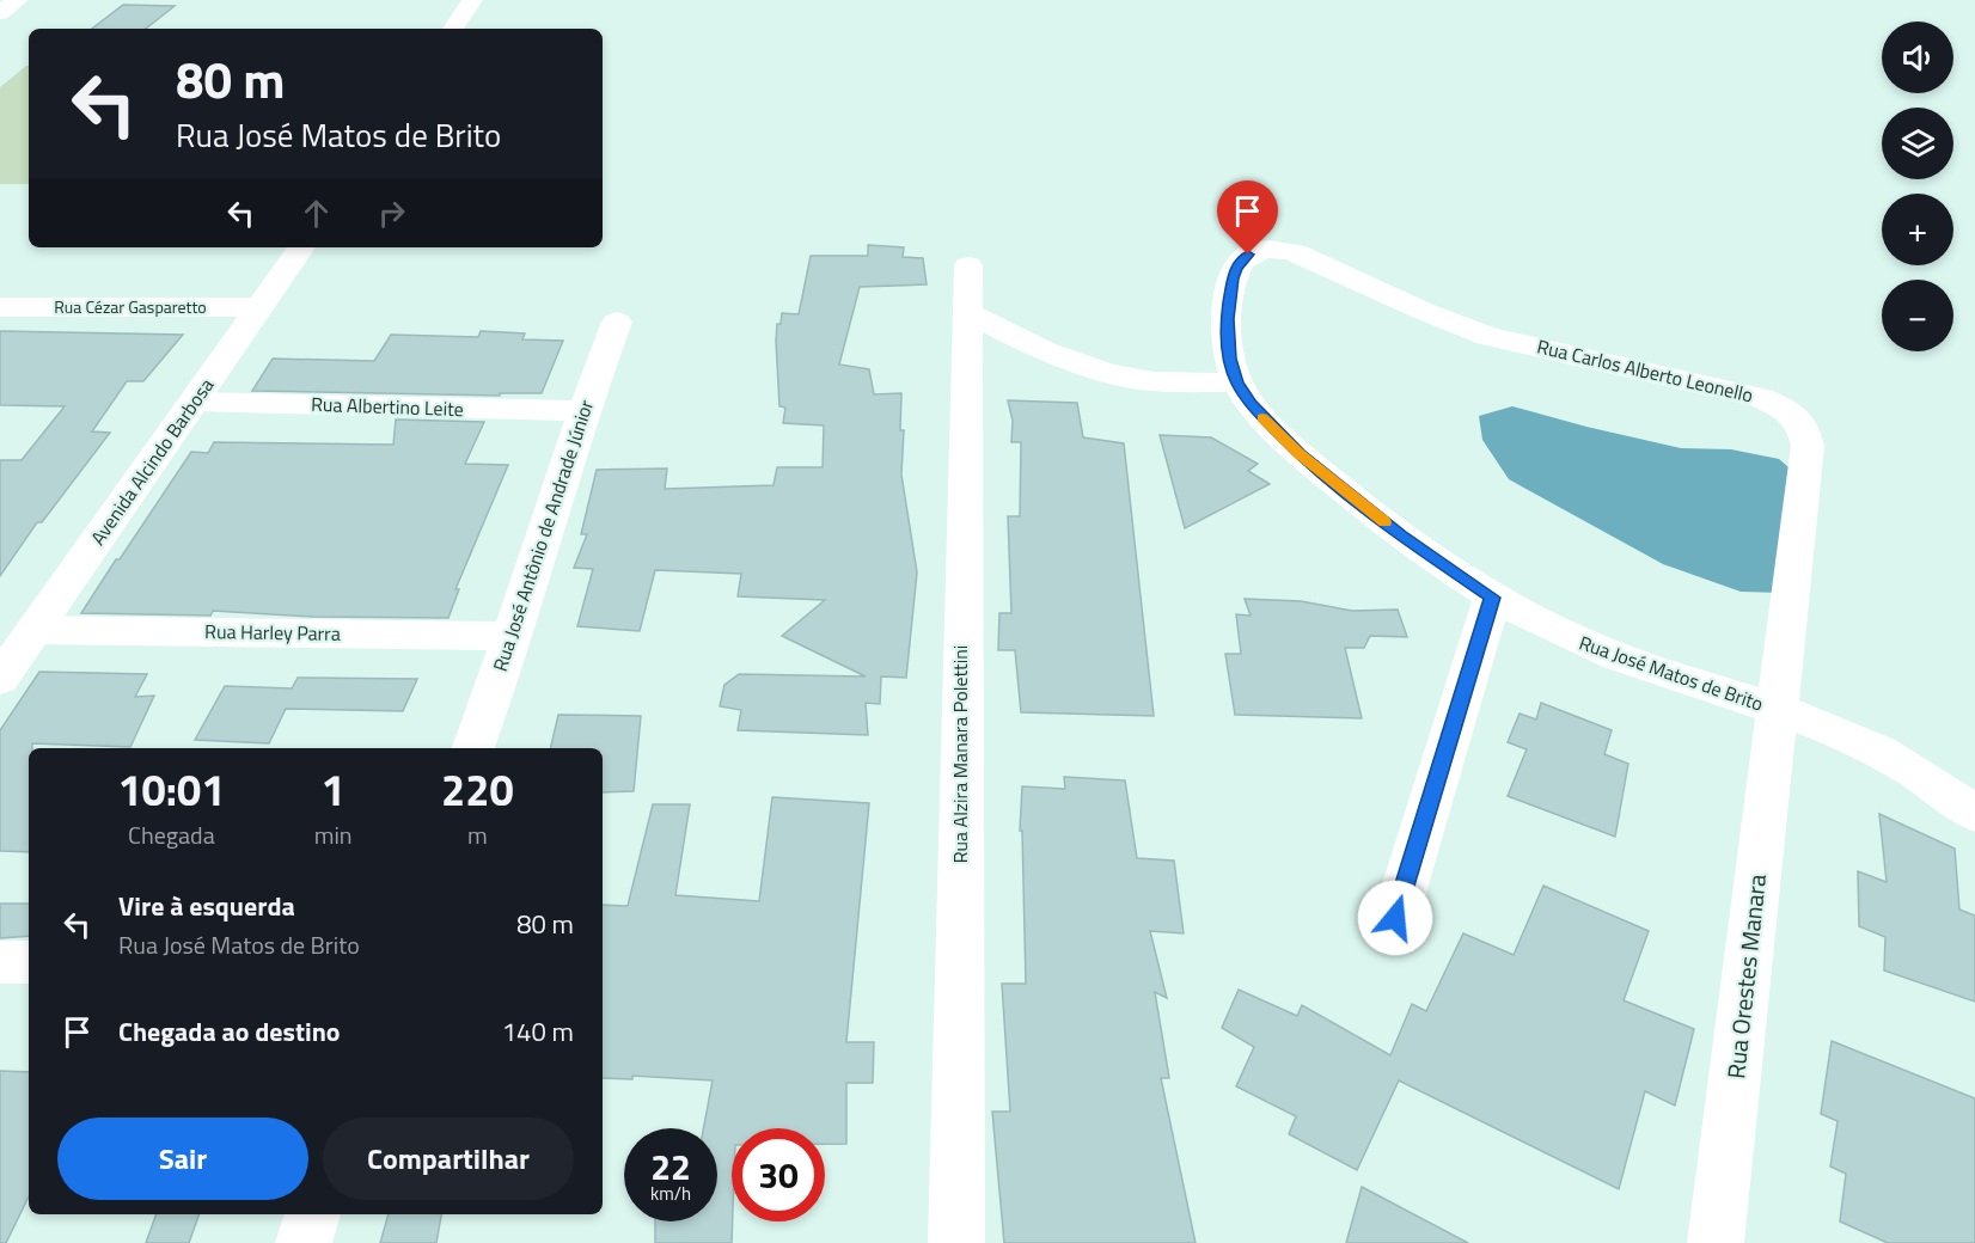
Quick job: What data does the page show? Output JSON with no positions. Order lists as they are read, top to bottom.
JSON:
{
  "streets": {
    "street": [
      "Rua Cézar Gasparetto",
      "Rua Carlos Alberto Leonello",
      "Rua Albertino Leite",
      "Avenida Alcindo Barbosa",
      "Rua José Antônio de Andrade Júnior",
      "Rua Harley Parra",
      "Rua José Matos de Brito",
      "Rua Alzira Manara Polettini",
      "Rua Orestes Manara"
    ]
  },
  "crossings": [
    ["Rua Cézar Gasparetto", "Avenida Alcindo Barbosa"],
    ["Rua Carlos Alberto Leonello", "Rua José Matos de Brito"],
    ["Rua Carlos Alberto Leonello", "Rua Orestes Manara"],
    ["Rua Albertino Leite", "Avenida Alcindo Barbosa"],
    ["Rua Albertino Leite", "Rua José Antônio de Andrade Júnior"],
    ["Avenida Alcindo Barbosa", "Rua Harley Parra"],
    ["Rua José Antônio de Andrade Júnior", "Rua Harley Parra"],
    ["Rua José Matos de Brito", "Rua Orestes Manara"]
  ],
  "page": {
    "map_buttons": ["+", "−"],
    "turn": ["80 m", "Rua José Matos de Brito"],
    "eta": [
      "10:01",
      "Chegada",
      "1",
      "min",
      "220",
      "m"
    ],
    "list": [
      {
        "name": "Vire à esquerda",
        "note": "Rua José Matos de Brito",
        "value": "80 m"
      },
      {
        "name": "Chegada ao destino",
        "value": "140 m"
      }
    ],
    "buttons": ["Sair", "Compartilhar"],
    "speed": "22 km/h",
    "limit": "30"
  }
}
